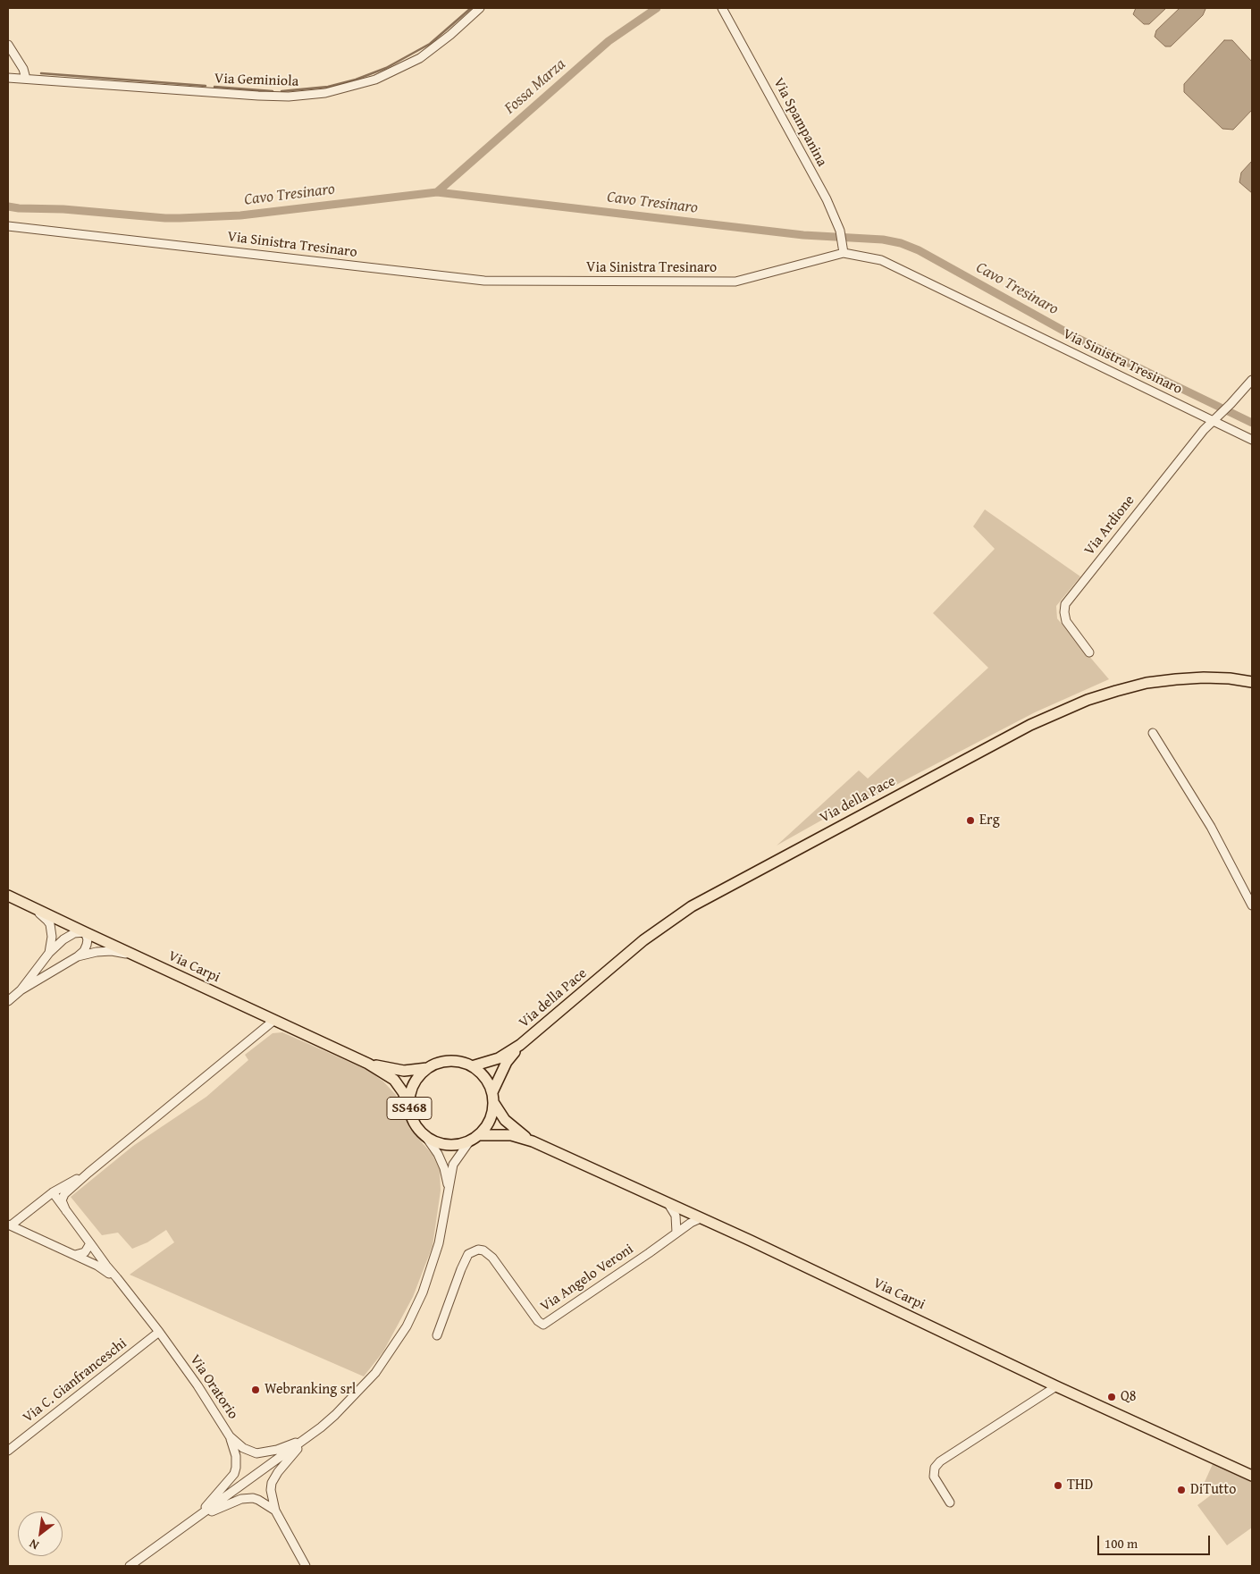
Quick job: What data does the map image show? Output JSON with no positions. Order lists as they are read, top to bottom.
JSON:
{
  "streets": {
    "main road": ["Via della Pace", "Via Carpi", "SS468"],
    "street": [
      "Via Geminiola",
      "Via Spampanina",
      "Via Sinistra Tresinaro",
      "Via Ardione",
      "Via Angelo Veroni",
      "Via C. Gianfranceschi",
      "Via Oratorio"
    ]
  },
  "crossings": [
    ["Via Spampanina", "Via Sinistra Tresinaro"],
    ["Via Sinistra Tresinaro", "Via Ardione"],
    ["Via della Pace", "Via Carpi"],
    ["Via della Pace", "SS468"],
    ["Via Carpi", "SS468"],
    ["Via Carpi", "Via Angelo Veroni"],
    ["Via Carpi", "Via Oratorio"],
    ["Via C. Gianfranceschi", "Via Oratorio"]
  ],
  "water": ["Fossa Marza", "Cavo Tresinaro"],
  "places": [
    "Erg",
    "Webranking srl",
    "Q8",
    "THD",
    "DiTutto"
  ],
  "scale_bar": "100 m",
  "north": "bottom left"
}
